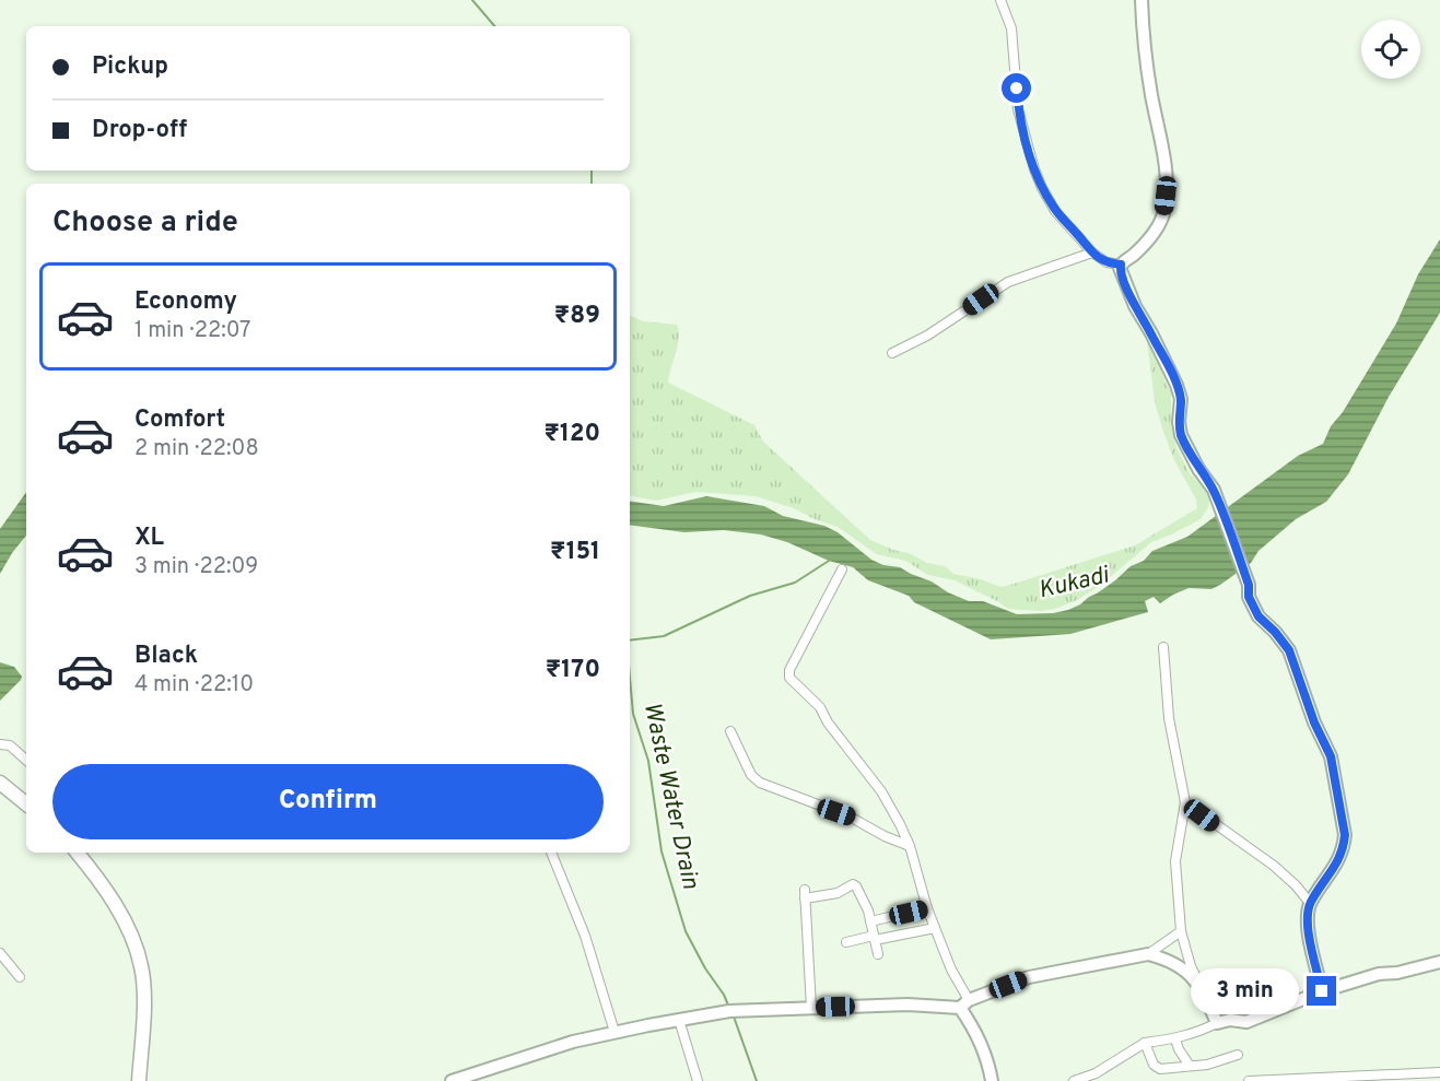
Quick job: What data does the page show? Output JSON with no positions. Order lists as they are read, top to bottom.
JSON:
{
  "water": ["Kukadi", "Waste Water Drain"],
  "page": {
    "banner": ["Pickup", "Drop-off"],
    "heading": "Choose a ride",
    "list": [
      {
        "name": "Economy",
        "note": "1 min · 22:07",
        "value": "₹89"
      },
      {
        "name": "Comfort",
        "note": "2 min · 22:08",
        "value": "₹120"
      },
      {
        "name": "XL",
        "note": "3 min · 22:09",
        "value": "₹151"
      },
      {
        "name": "Black",
        "note": "4 min · 22:10",
        "value": "₹170"
      }
    ],
    "buttons": "Confirm",
    "bubble": "3 min"
  }
}
